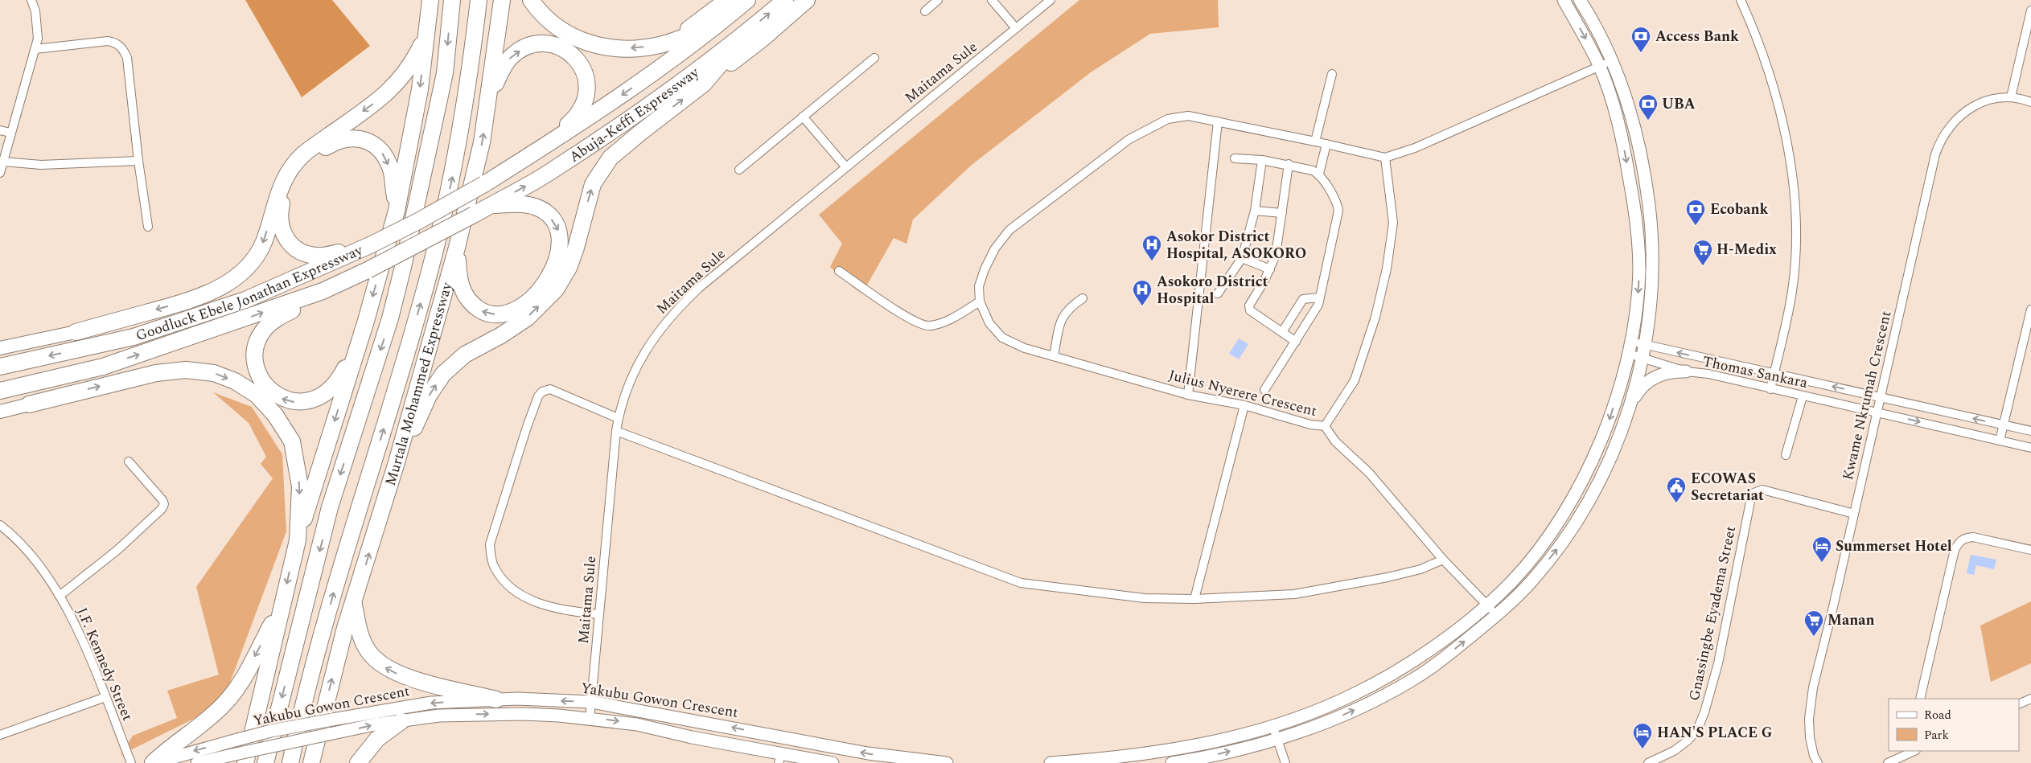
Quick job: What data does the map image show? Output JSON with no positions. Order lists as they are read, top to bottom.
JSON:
{
  "streets": {
    "highway": ["Abuja-Keffi Expressway", "Goodluck Ebele Jonathan Expressway", "Murtala Mohammed Expressway"],
    "main road": ["Yakubu Gowon Crescent"],
    "street": [
      "Maitama Sule",
      "Thomas Sankara",
      "Julius Nyerere Crescent",
      "Kwame Nkrumah Crescent",
      "Gnassingbe Eyadema Street",
      "J.F. Kennedy Street"
    ]
  },
  "crossings": [
    ["Maitama Sule", "Yakubu Gowon Crescent"],
    ["Abuja-Keffi Expressway", "Goodluck Ebele Jonathan Expressway"],
    ["Thomas Sankara", "Kwame Nkrumah Crescent"],
    ["Kwame Nkrumah Crescent", "Gnassingbe Eyadema Street"]
  ],
  "places": {
    "bank": ["Access Bank", "UBA", "Ecobank"],
    "hospital": ["Asokor District Hospital, ASOKORO", "Asokoro District Hospital"],
    "supermarket": ["H-Medix", "Manan"],
    "public building": ["ECOWAS Secretariat"],
    "hotel": ["Summerset Hotel", "HAN'S PLACE G"]
  },
  "legend": ["Road", "Park"]
}
